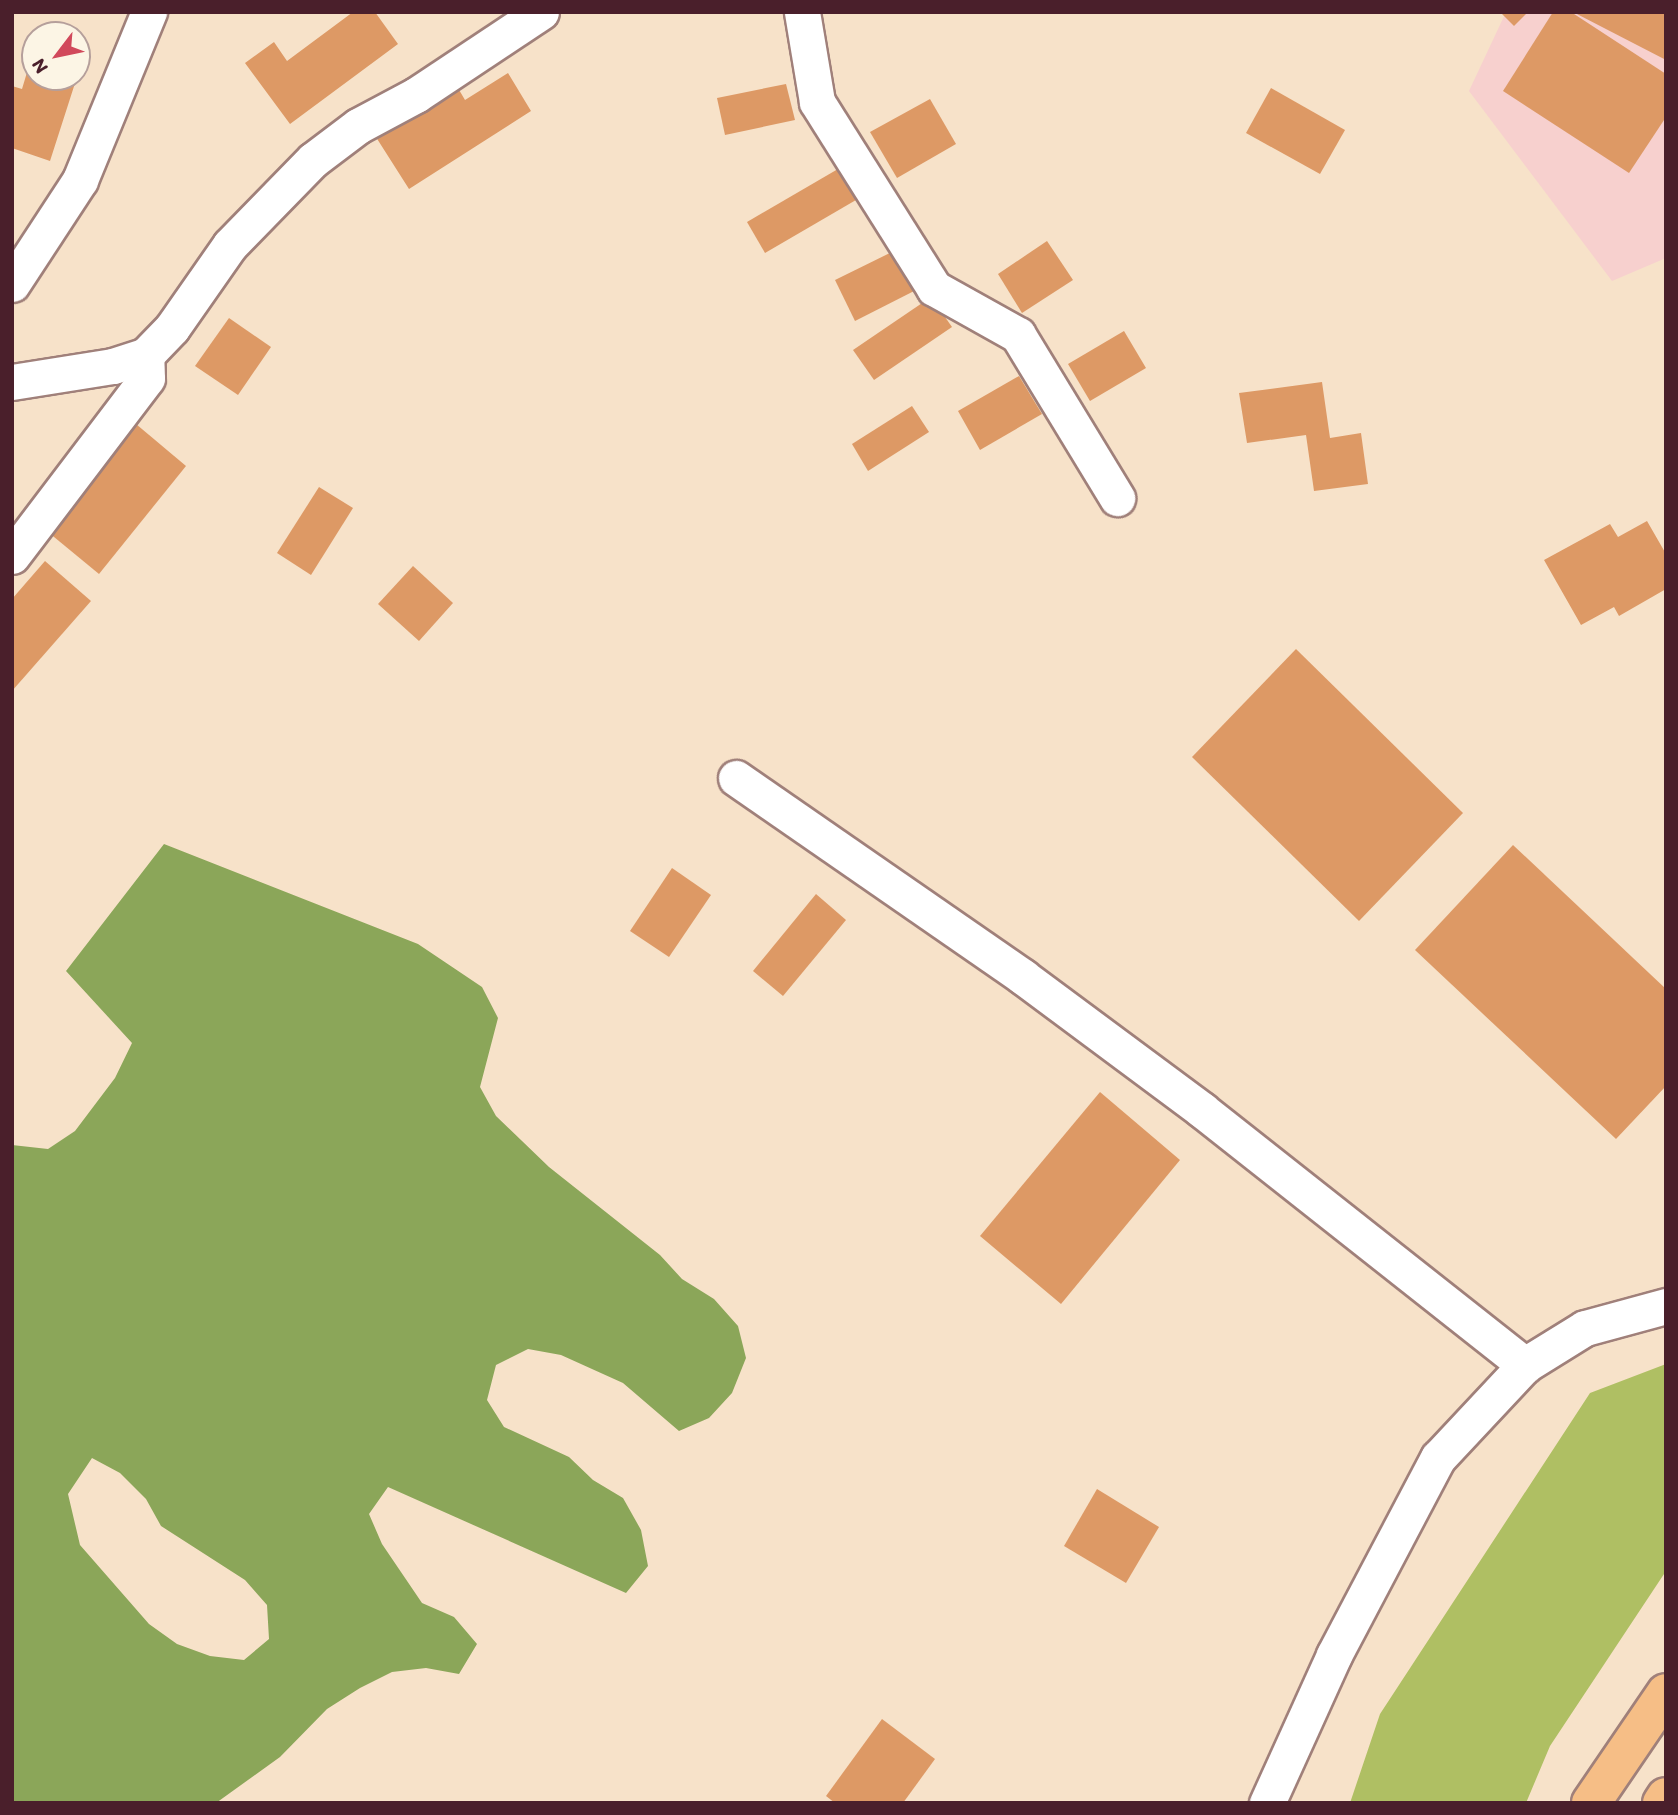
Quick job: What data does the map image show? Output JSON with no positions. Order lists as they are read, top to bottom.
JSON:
{
  "north": "bottom left"
}
